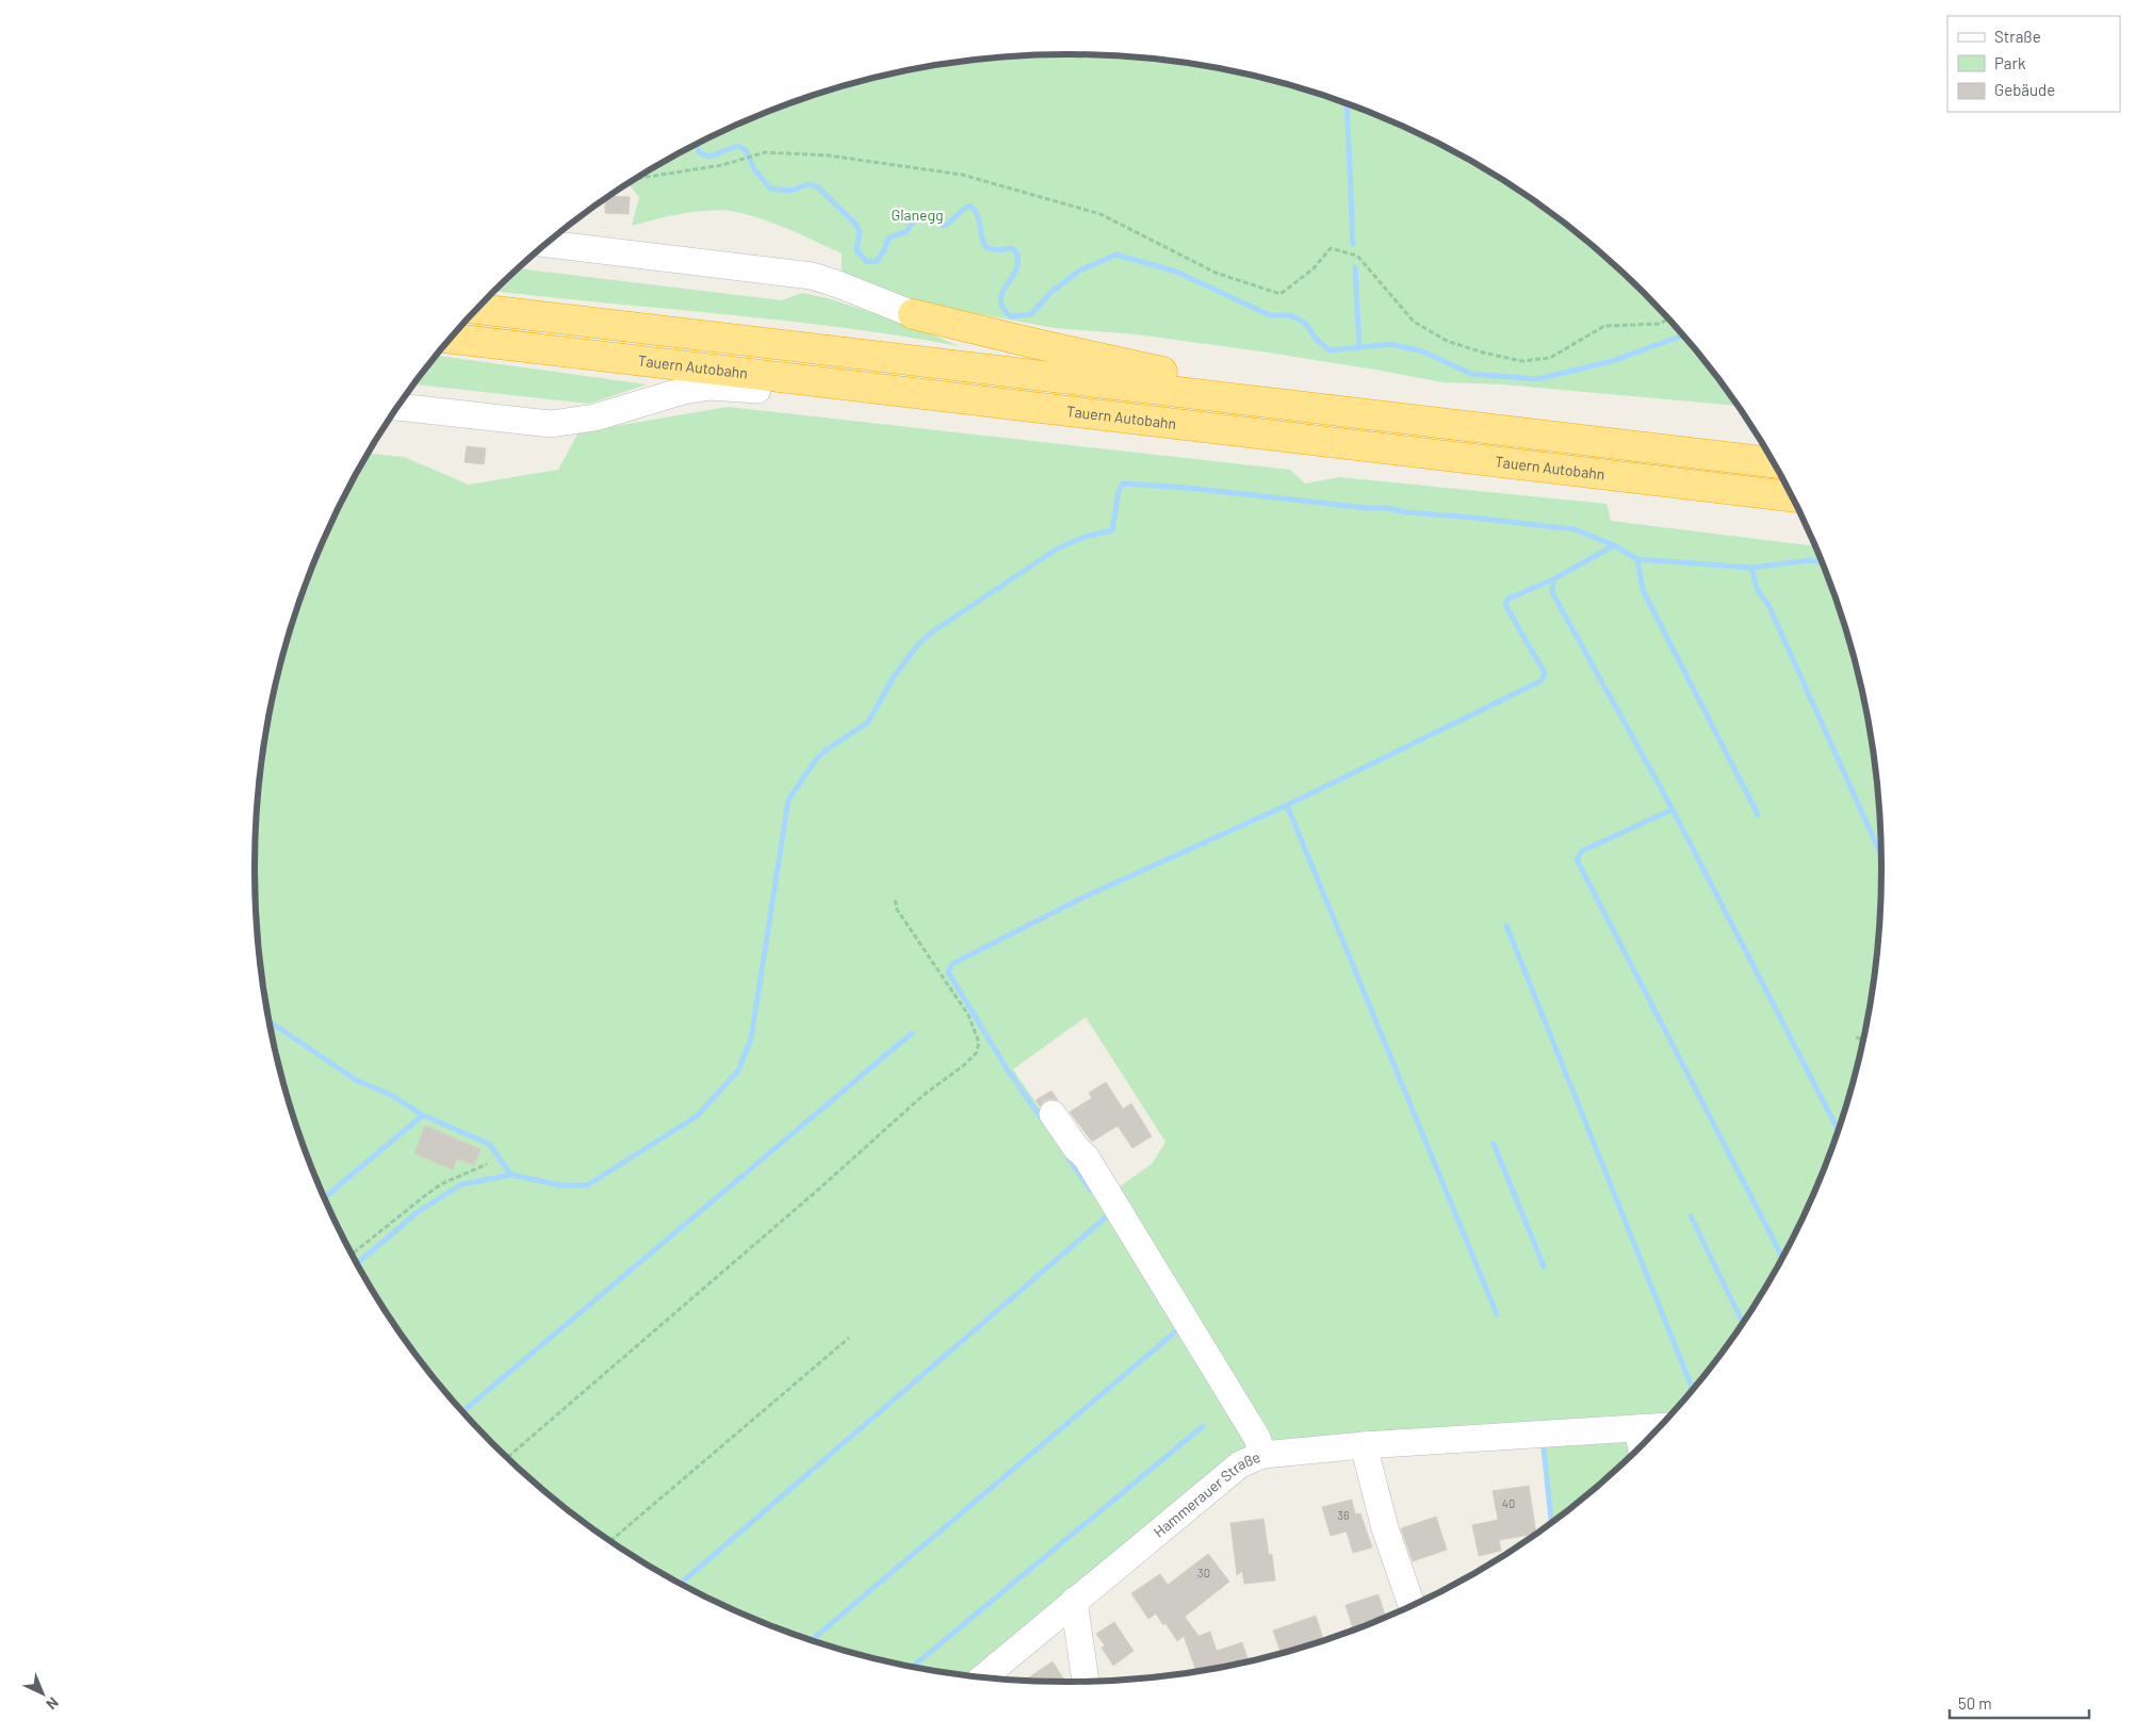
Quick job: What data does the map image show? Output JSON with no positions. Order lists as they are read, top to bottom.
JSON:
{
  "streets": {
    "highway": ["Tauern Autobahn"],
    "street": ["Hammerauer Straße"]
  },
  "parks": ["Glanegg"],
  "house_numbers": ["40", "36", "30"],
  "legend": ["Straße", "Park", "Gebäude"],
  "scale_bar": "50 m",
  "north": "bottom right"
}
